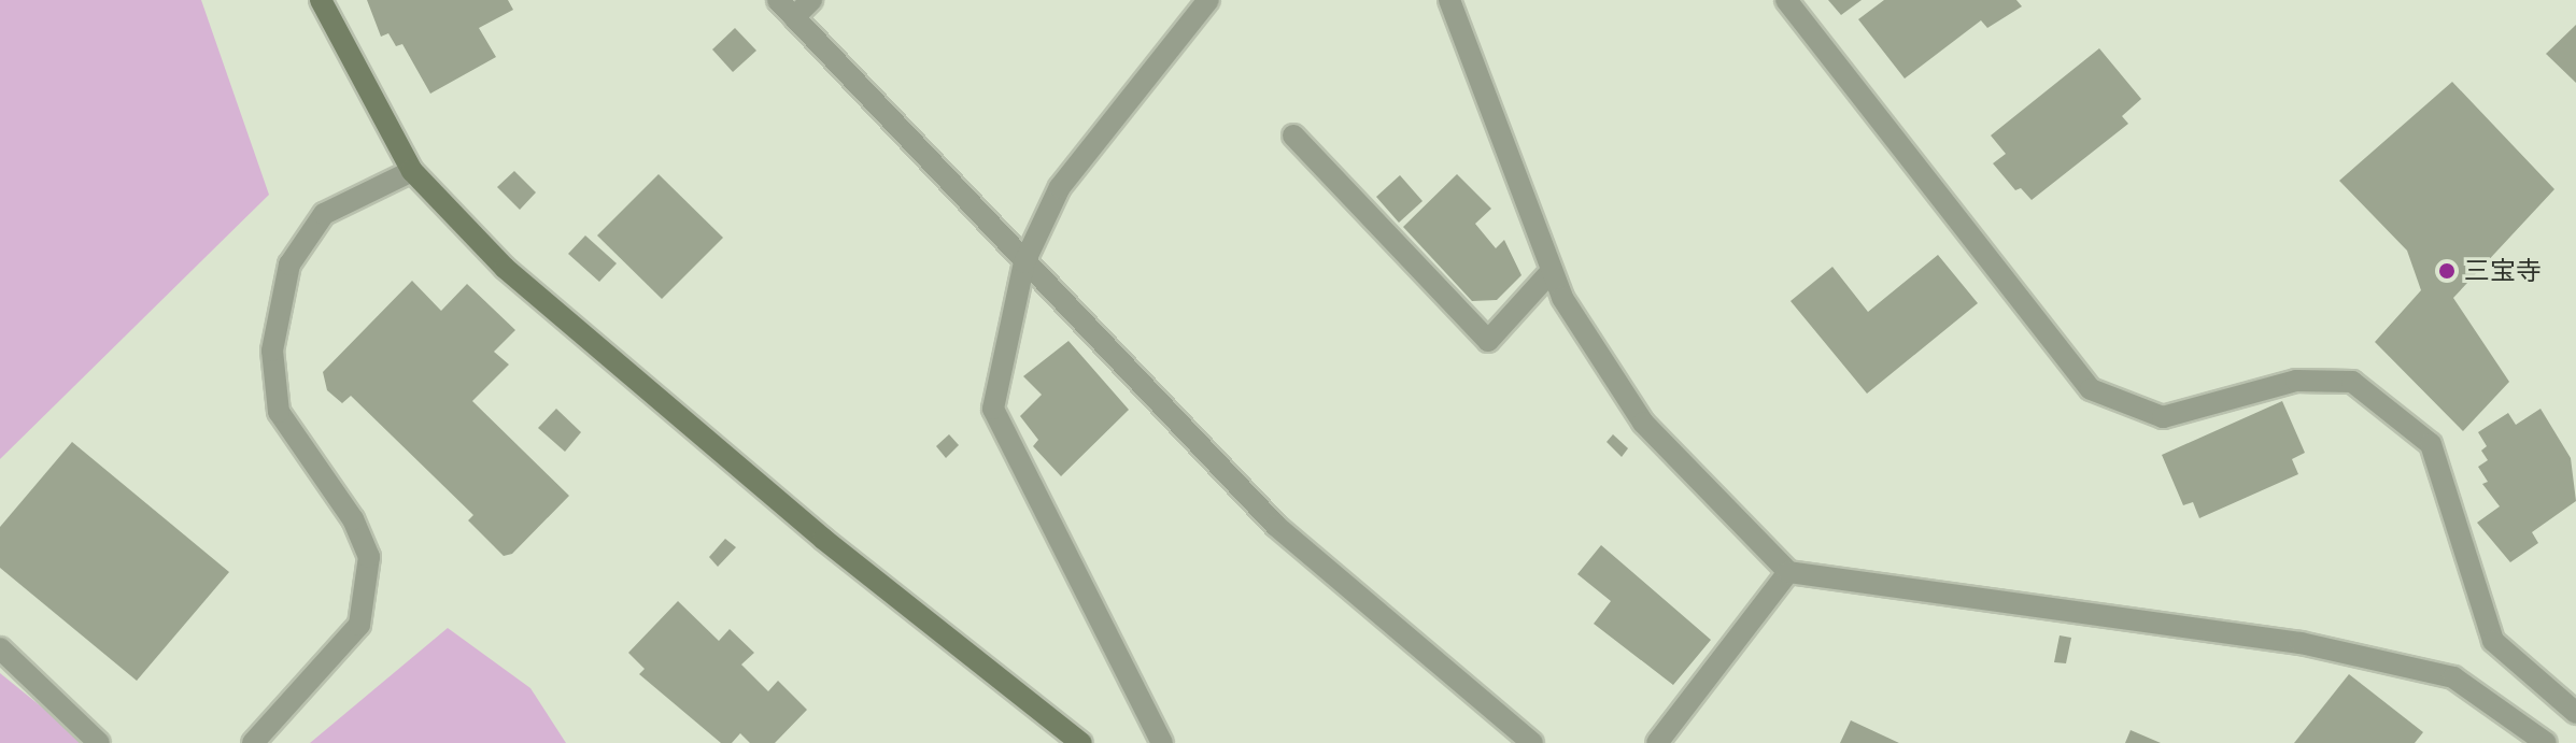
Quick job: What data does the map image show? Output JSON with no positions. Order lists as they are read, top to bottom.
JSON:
{
  "places": ["三宝寺"]
}
